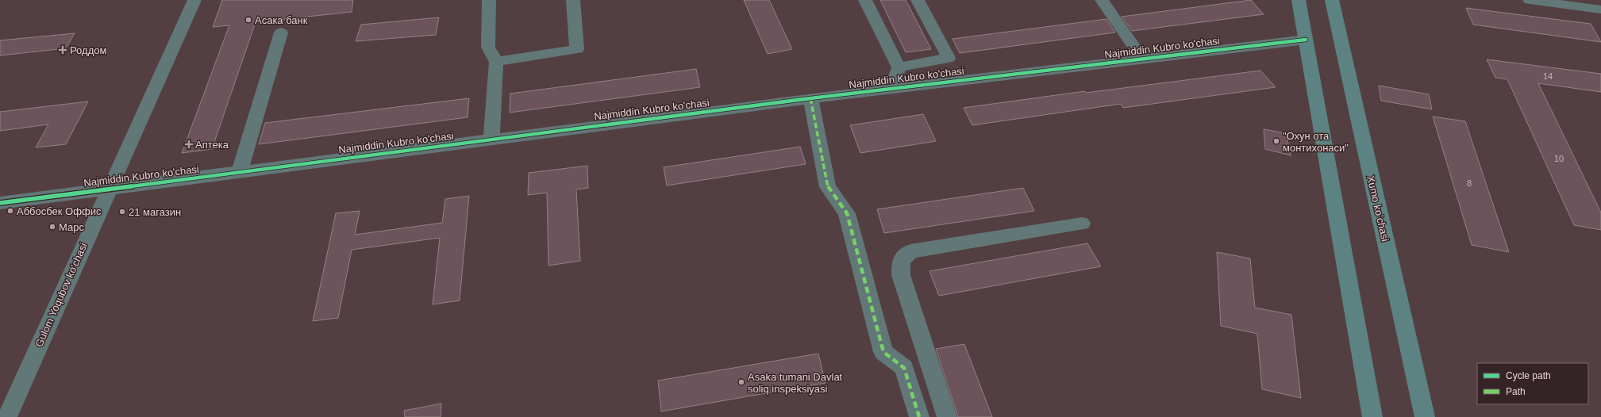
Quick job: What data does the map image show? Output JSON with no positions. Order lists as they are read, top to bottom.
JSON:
{
  "streets": {
    "main road": ["Xumo ko’chasi"],
    "street": ["Najmiddin Kubro ko'chasi", "Gulom Yoqubov ko'chasi"]
  },
  "crossings": [
    ["Najmiddin Kubro ko'chasi", "Gulom Yoqubov ko'chasi"]
  ],
  "places": {
    "other": [
      "Асака банк",
      "\"Охун ота монтихонаси\"",
      "Аббосбек Оффис",
      "21 магазин",
      "Марс",
      "Asaka tumani Davlat soliq inspeksiyasi"
    ],
    "health": ["Роддом", "Аптека"]
  },
  "house_numbers": ["14", "10", "8"],
  "legend": ["Cycle path", "Path"]
}
